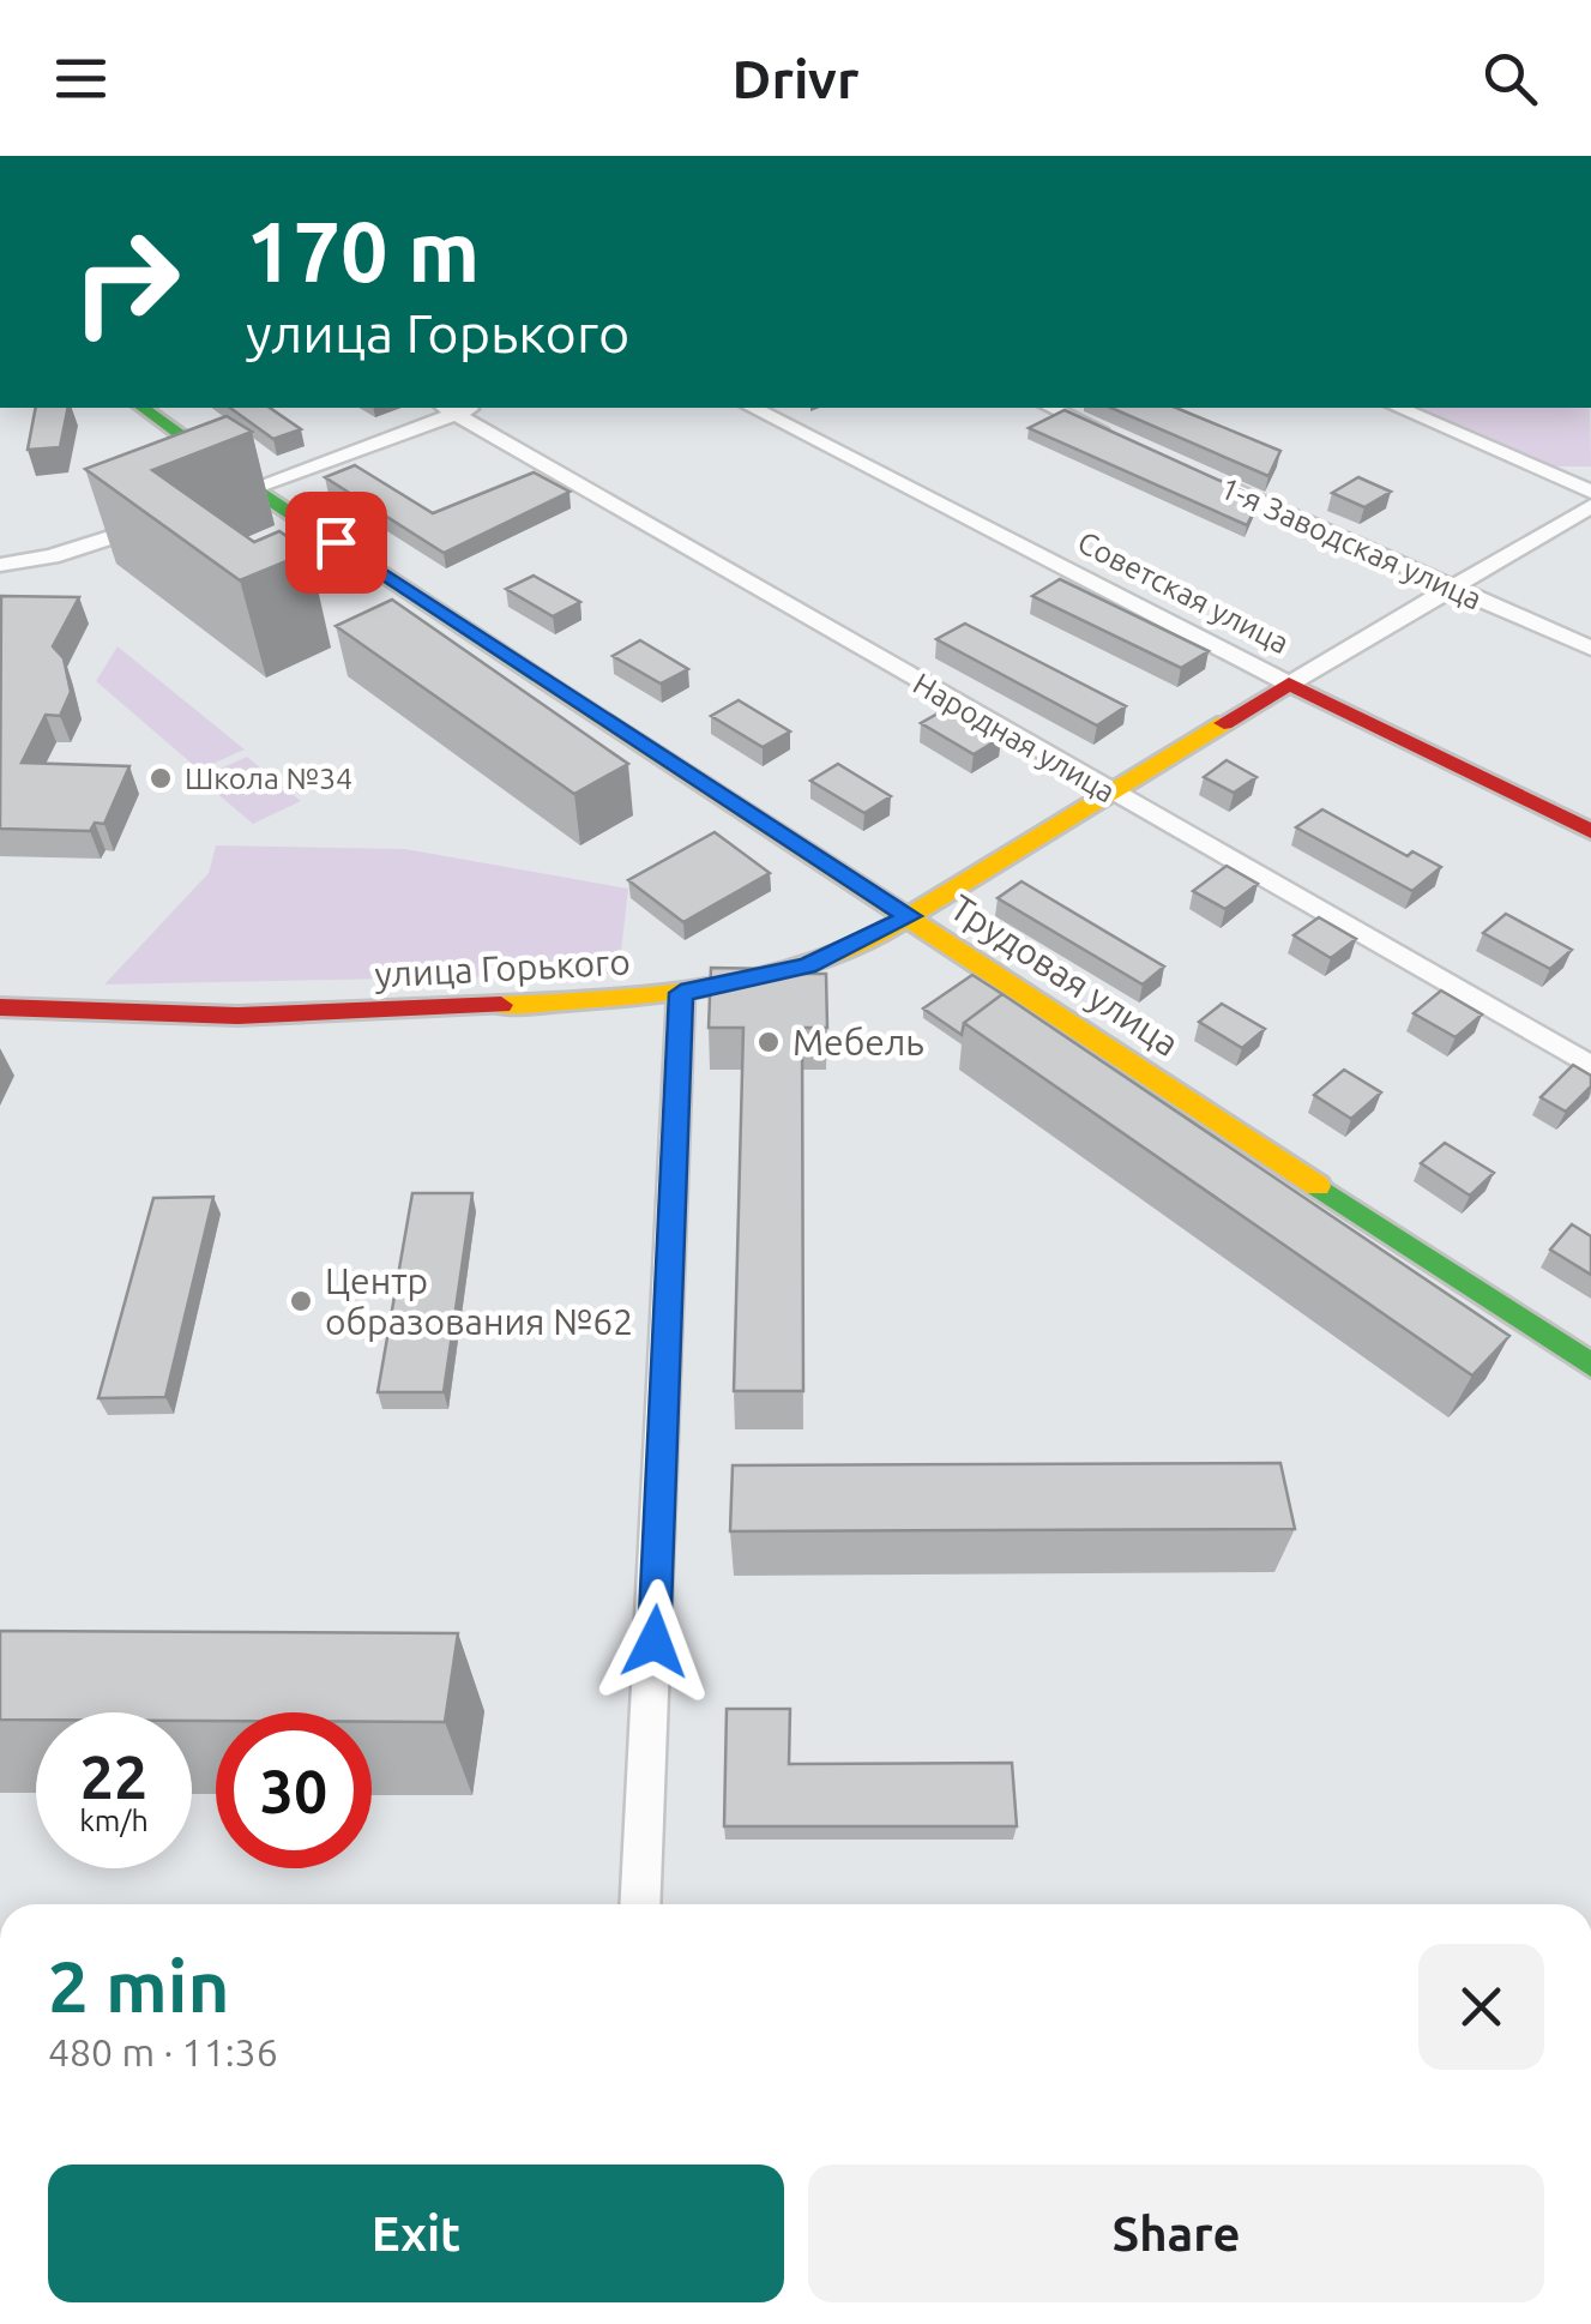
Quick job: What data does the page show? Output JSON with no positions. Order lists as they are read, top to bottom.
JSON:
{
  "streets": {
    "street": [
      "1-я Заводская улица",
      "Советская улица",
      "Народная улица",
      "улица Горького",
      "Трудовая улица"
    ]
  },
  "crossings": [
    ["Советская улица", "улица Горького"],
    ["Народная улица", "улица Горького"],
    ["улица Горького", "Трудовая улица"]
  ],
  "places": ["Школа №34", "Мебель", "Центр образования №62"],
  "page": {
    "header": "Drivr",
    "turn": ["170 m", "улица Горького"],
    "speed": "22 km/h",
    "limit": "30",
    "heading": ["2 min", "480 m · 11:36"],
    "buttons": ["Exit", "Share"]
  }
}
